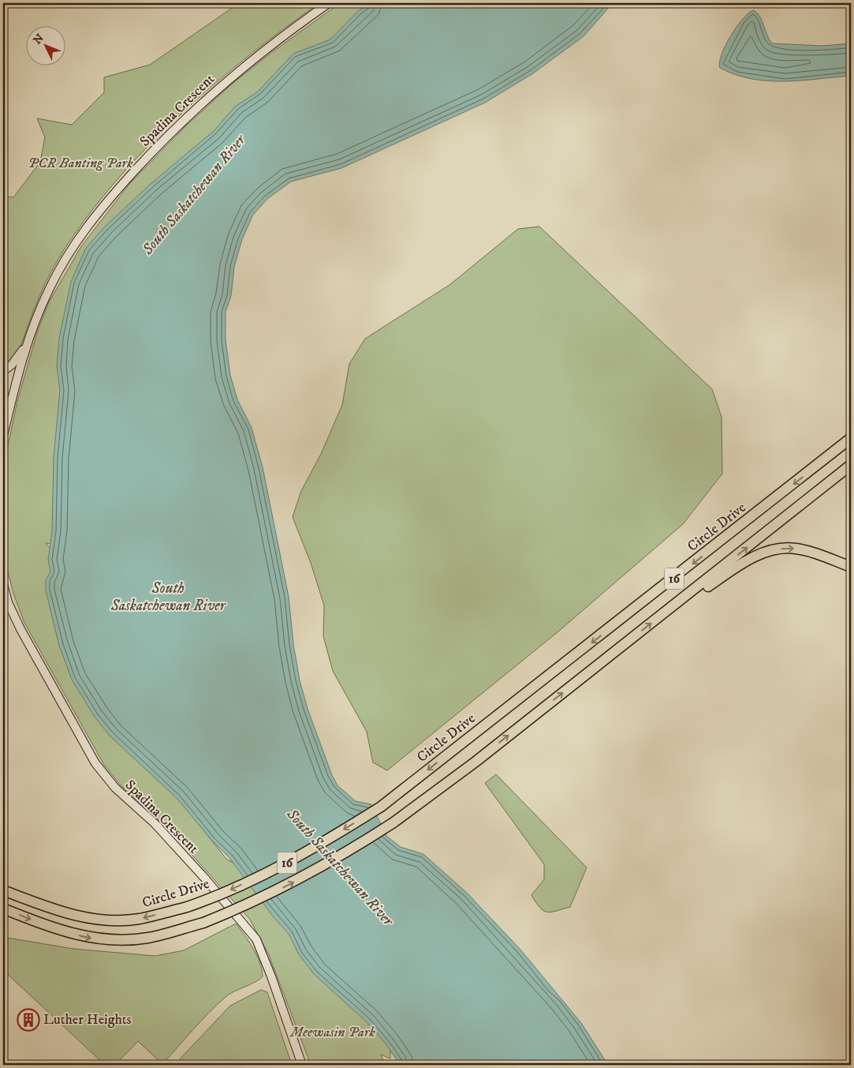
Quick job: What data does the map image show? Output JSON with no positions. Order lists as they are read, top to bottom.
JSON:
{
  "streets": {
    "highway": ["Circle Drive", "16"],
    "street": ["Spadina Crescent"]
  },
  "water": ["South Saskatchewan River"],
  "parks": ["PCR Banting Park", "Meewasin Park"],
  "places": {
    "building": ["Luther Heights"]
  },
  "north": "top left"
}
